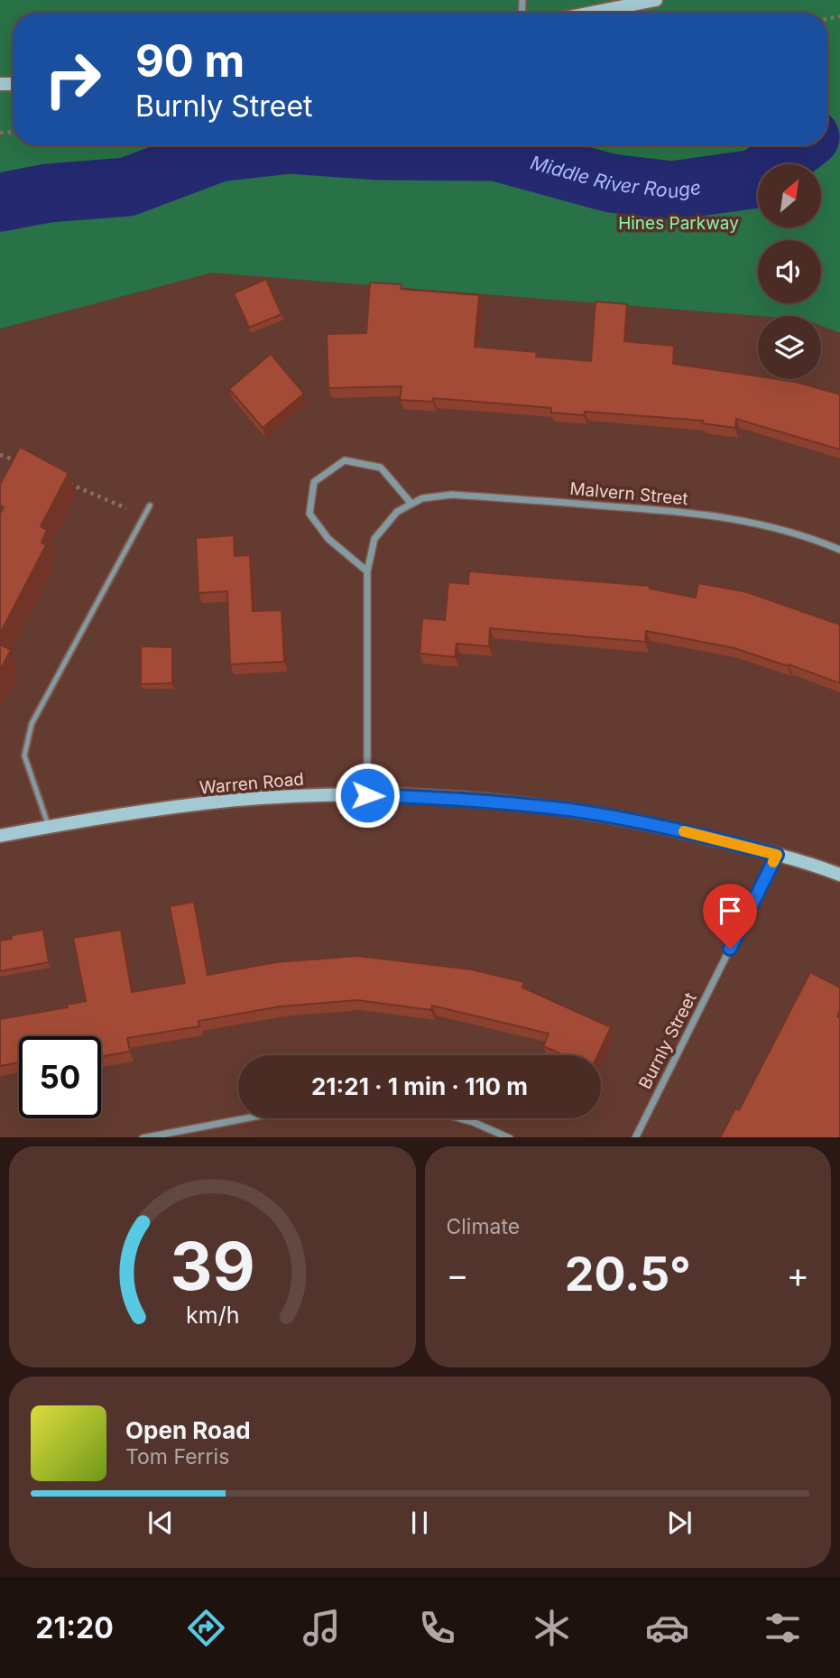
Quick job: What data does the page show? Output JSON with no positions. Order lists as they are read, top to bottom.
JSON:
{
  "streets": {
    "main road": ["Warren Road"],
    "street": ["Malvern Street", "Burnly Street"]
  },
  "crossings": [
    ["Malvern Street", "Warren Road"],
    ["Warren Road", "Burnly Street"]
  ],
  "water": ["Middle River Rouge"],
  "parks": ["Hines Parkway"],
  "north": "top right",
  "page": {
    "turn": ["90 m", "Burnly Street"],
    "limit": "50",
    "trip": "21:21 · 1 min · 110 m",
    "tile": "Climate",
    "heat": ["−", "20.5°", "+"],
    "song": ["Open Road", "Tom Ferris"],
    "tabs": "21:20",
    "gauge": ["39", "km/h"]
  }
}
